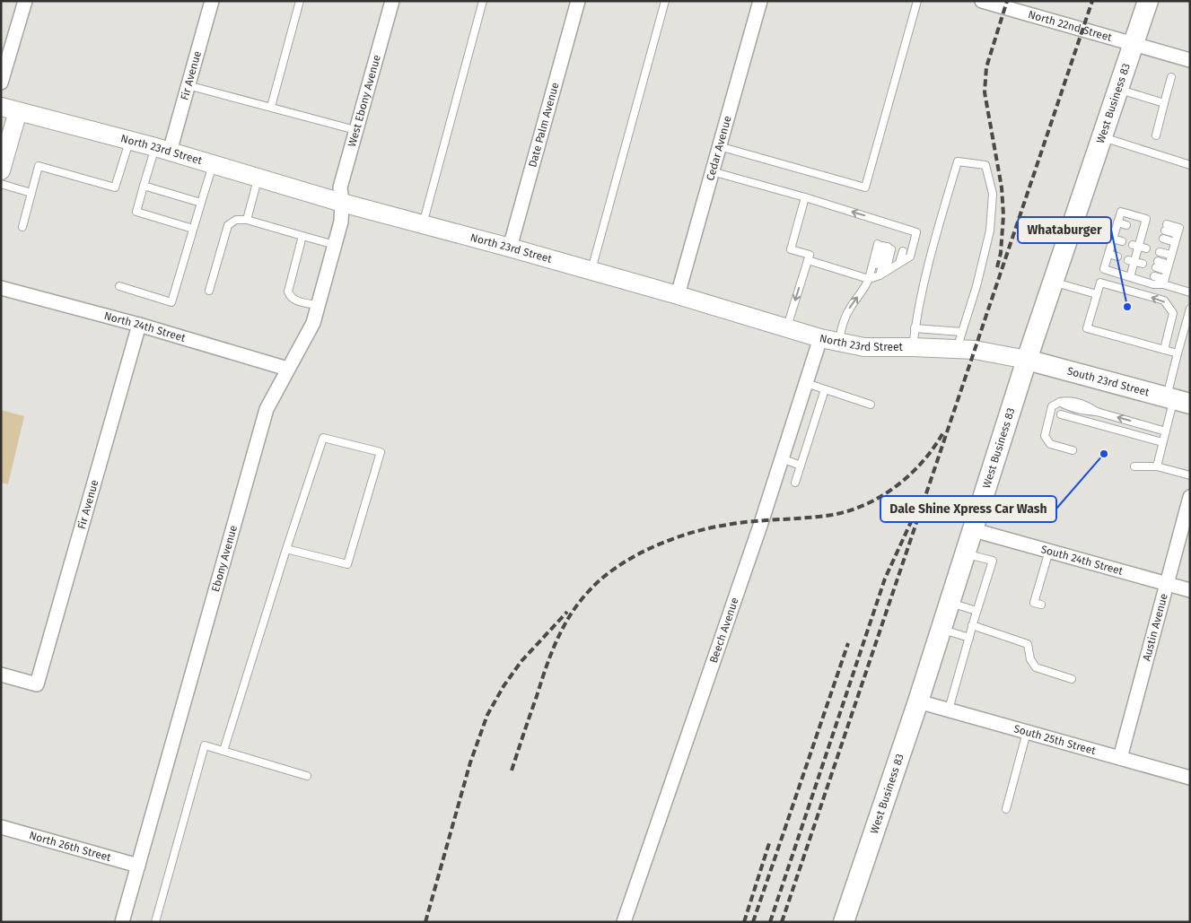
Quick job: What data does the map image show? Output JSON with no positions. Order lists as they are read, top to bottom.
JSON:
{
  "streets": {
    "main road": ["West Business 83", "North 23rd Street", "South 23rd Street"],
    "street": [
      "North 22nd Street",
      "Fir Avenue",
      "West Ebony Avenue",
      "Date Palm Avenue",
      "Cedar Avenue",
      "North 24th Street",
      "Ebony Avenue",
      "South 24th Street",
      "Austin Avenue",
      "Beech Avenue",
      "South 25th Street",
      "North 26th Street"
    ]
  },
  "crossings": [
    ["North 22nd Street", "West Business 83"],
    ["Fir Avenue", "North 23rd Street"],
    ["Fir Avenue", "North 24th Street"],
    ["West Ebony Avenue", "North 23rd Street"],
    ["West Ebony Avenue", "Ebony Avenue"],
    ["West Business 83", "North 23rd Street"],
    ["West Business 83", "South 23rd Street"],
    ["West Business 83", "South 24th Street"],
    ["West Business 83", "South 25th Street"],
    ["Date Palm Avenue", "North 23rd Street"],
    ["Cedar Avenue", "North 23rd Street"],
    ["North 23rd Street", "South 23rd Street"],
    ["North 23rd Street", "Ebony Avenue"],
    ["North 23rd Street", "Beech Avenue"],
    ["North 24th Street", "Ebony Avenue"],
    ["Ebony Avenue", "North 26th Street"],
    ["South 24th Street", "Austin Avenue"],
    ["Austin Avenue", "South 25th Street"]
  ],
  "places": ["Whataburger", "Dale Shine Xpress Car Wash"]
}
